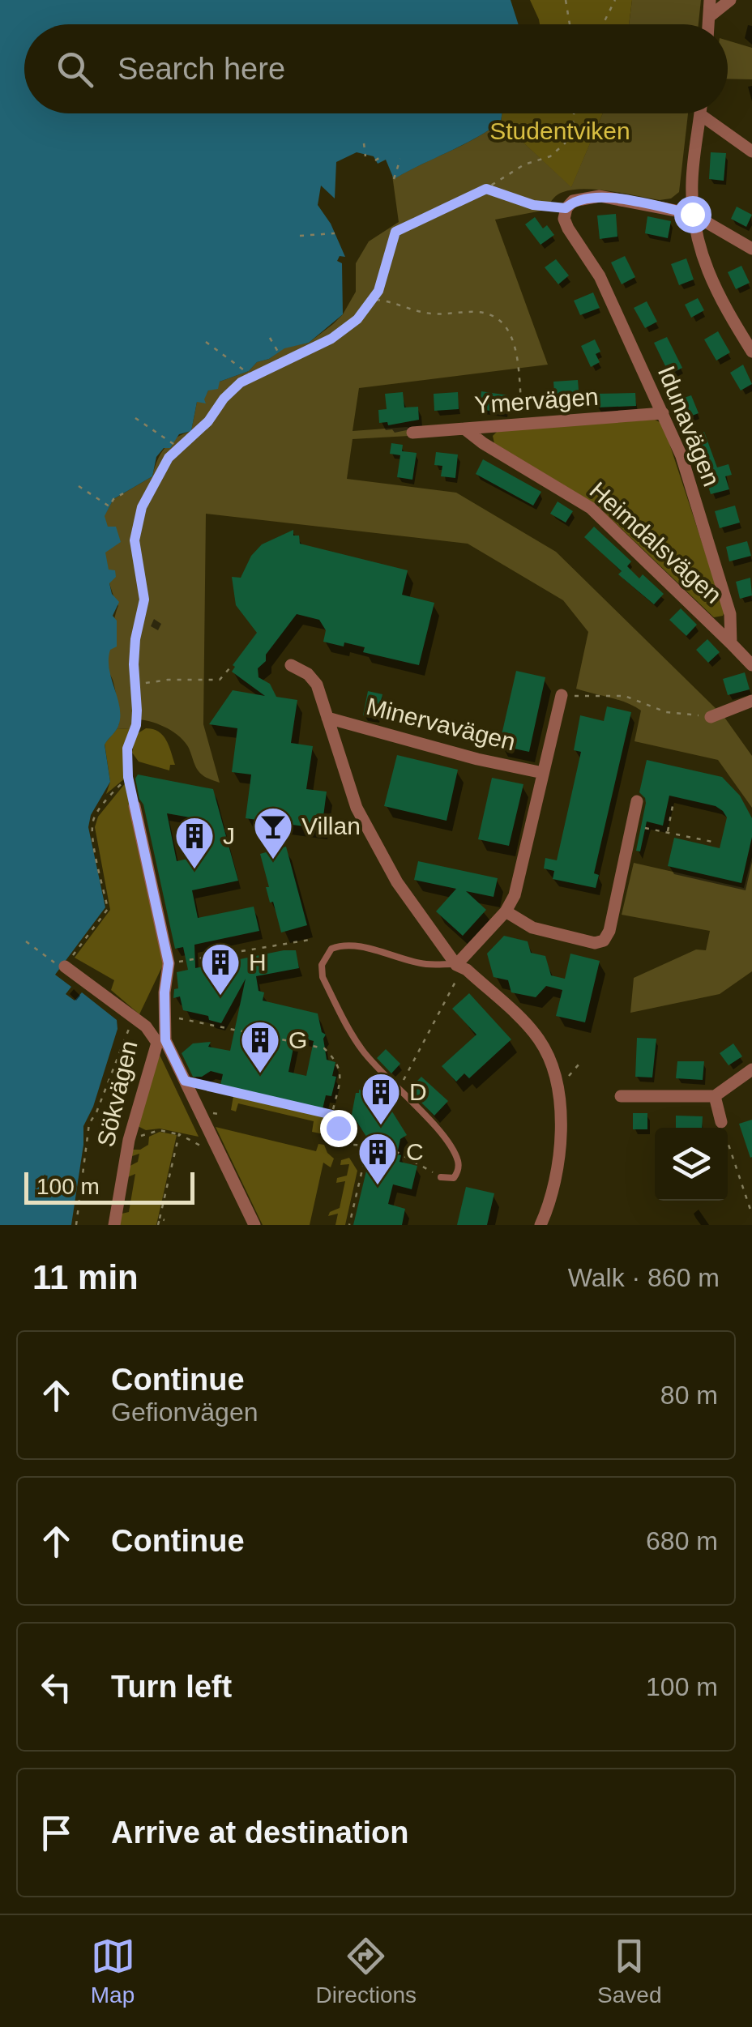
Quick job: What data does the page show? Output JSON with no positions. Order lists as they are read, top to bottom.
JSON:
{
  "streets": {
    "street": [
      "Ymervägen",
      "Idunavägen",
      "Heimdalsvägen",
      "Minervavägen",
      "Sökvägen"
    ]
  },
  "crossings": [
    ["Ymervägen", "Idunavägen"],
    ["Ymervägen", "Heimdalsvägen"],
    ["Idunavägen", "Heimdalsvägen"]
  ],
  "parks": ["Studentviken"],
  "places": {
    "bar": ["Villan"],
    "building": [
      "J",
      "H",
      "G",
      "D",
      "C"
    ]
  },
  "scale_bar": "100 m",
  "page": {
    "search": "Search here",
    "scale": "100 m",
    "heading": ["11 min", "Walk · 860 m"],
    "list": [
      ["Continue", "Gefionvägen", "80 m"],
      ["Continue", "680 m"],
      ["Turn left", "100 m"],
      "Arrive at destination"
    ],
    "nav": ["Map", "Directions", "Saved"]
  }
}
